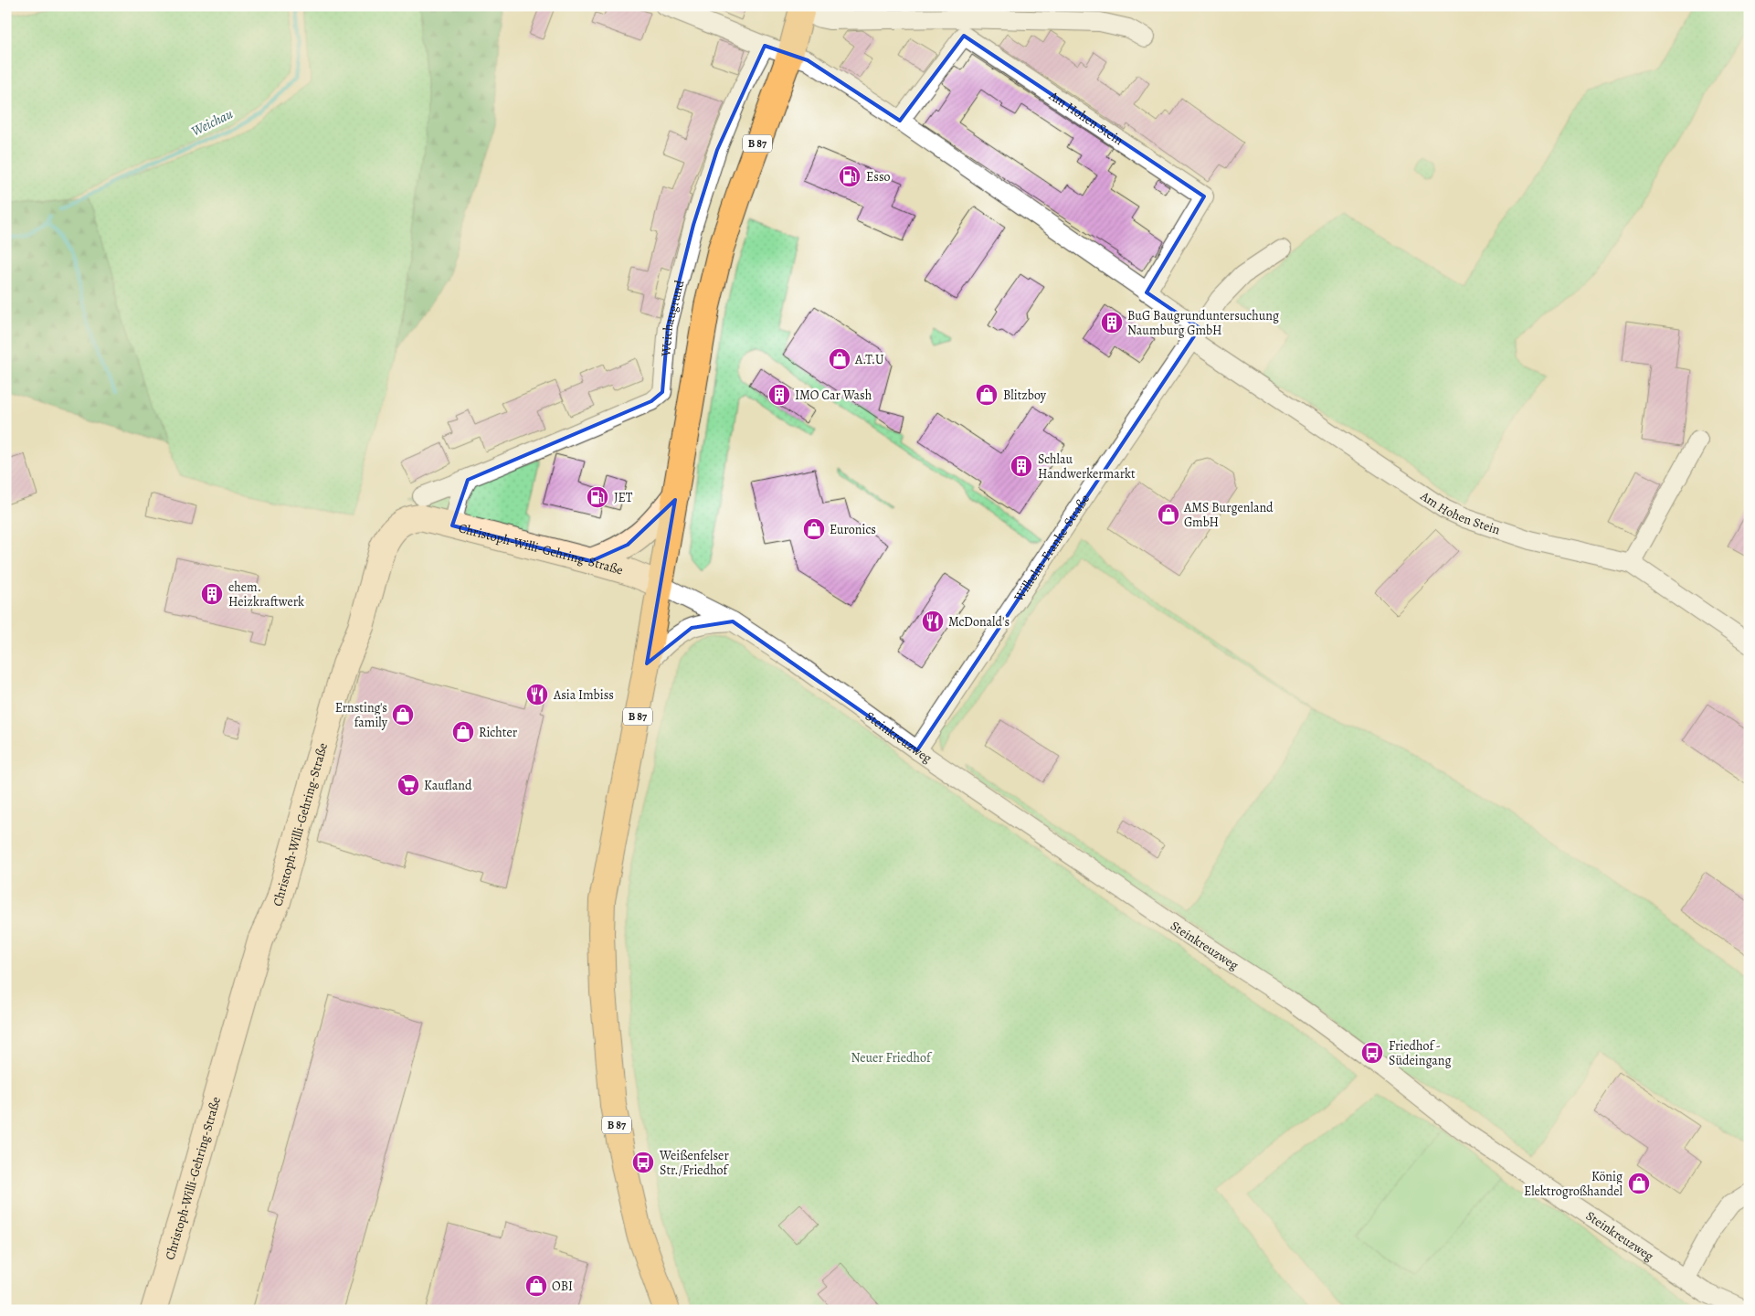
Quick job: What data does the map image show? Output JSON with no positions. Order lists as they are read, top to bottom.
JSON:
{
  "streets": {
    "main road": ["B 87"],
    "street": [
      "Am Hohen Stein",
      "Weichaugrund",
      "Wilhelm-Franke-Straße",
      "Christoph-Willi-Gehring-Straße",
      "Steinkreuzweg"
    ]
  },
  "crossings": [
    ["Am Hohen Stein", "B 87"],
    ["Am Hohen Stein", "Wilhelm-Franke-Straße"],
    ["B 87", "Christoph-Willi-Gehring-Straße"],
    ["B 87", "Steinkreuzweg"],
    ["Wilhelm-Franke-Straße", "Steinkreuzweg"],
    ["Christoph-Willi-Gehring-Straße", "Steinkreuzweg"]
  ],
  "water": ["Weichau"],
  "parks": ["Neuer Friedhof"],
  "places": {
    "fuel station": ["Esso", "JET"],
    "building": [
      "BuG Baugrunduntersuchung Naumburg GmbH",
      "IMO Car Wash",
      "Schlau Handwerkermarkt",
      "ehem. Heizkraftwerk"
    ],
    "shop": [
      "A.T.U",
      "Blitzboy",
      "AMS Burgenland GmbH",
      "Euronics",
      "Ernsting's family",
      "Richter",
      "König Elektrogroßhandel",
      "OBI"
    ],
    "restaurant": ["McDonald's", "Asia Imbiss"],
    "supermarket": ["Kaufland"],
    "bus stop": ["Friedhof - Südeingang", "Weißenfelser Str./Friedhof"]
  }
}
